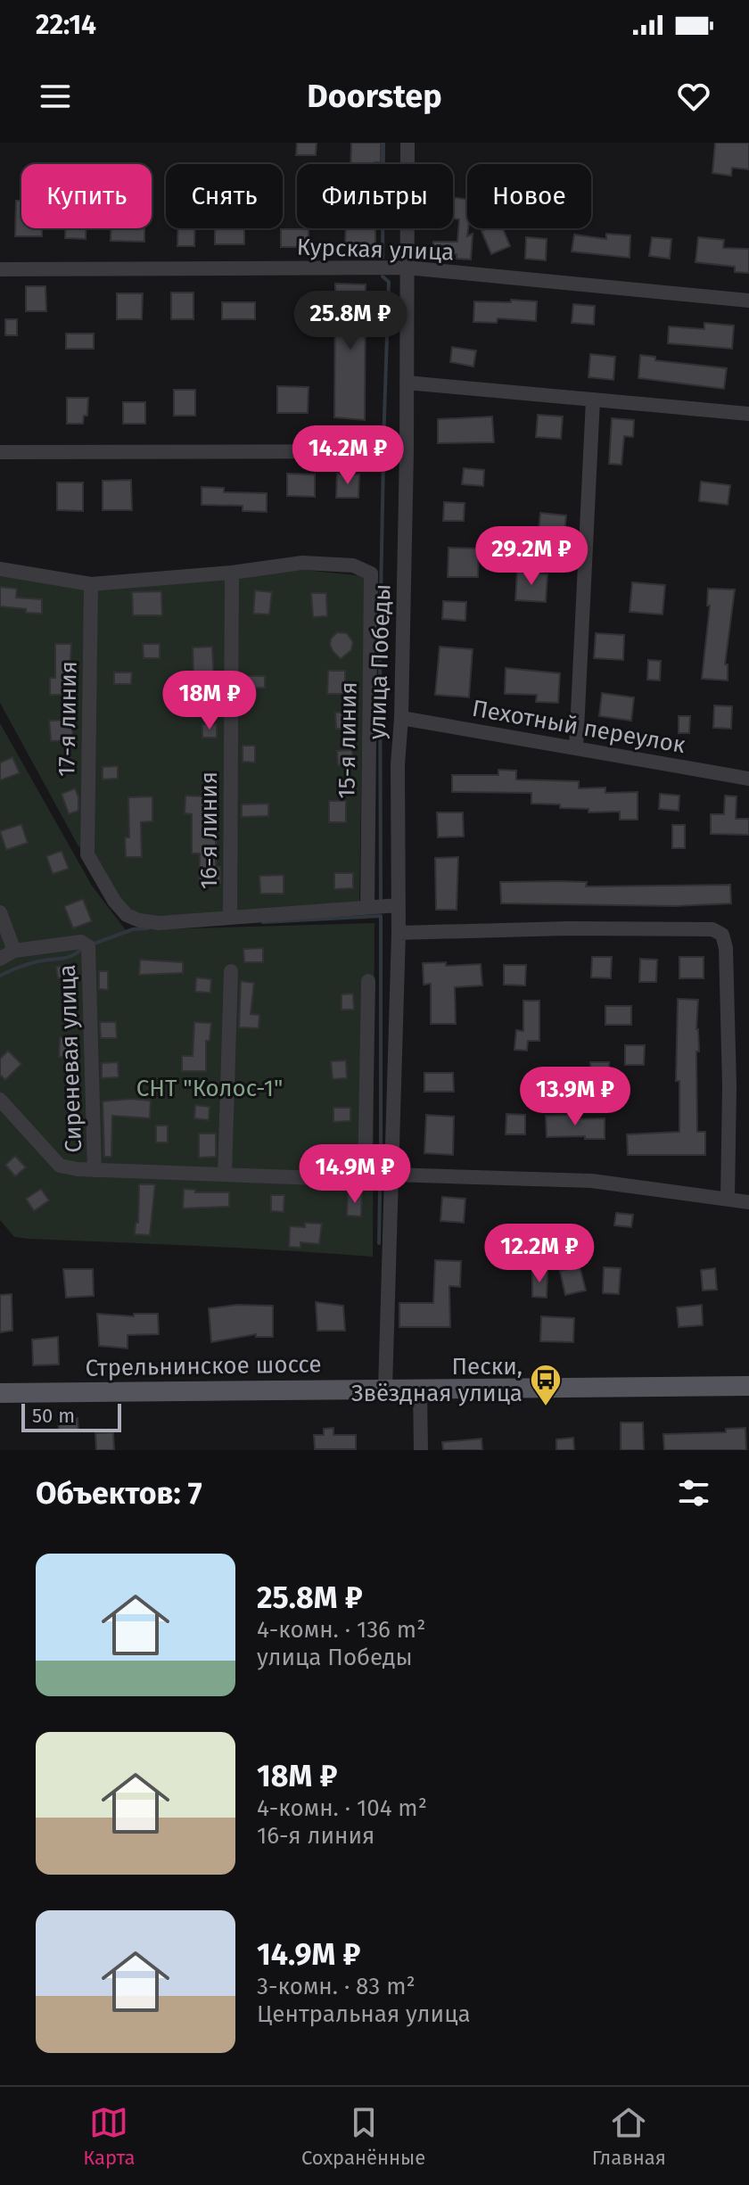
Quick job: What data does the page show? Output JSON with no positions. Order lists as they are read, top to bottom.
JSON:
{
  "streets": {
    "main road": ["Стрельнинское шоссе"],
    "street": [
      "Курская улица",
      "улица Победы",
      "17-я линия",
      "Пехотный переулок",
      "15-я линия",
      "16-я линия",
      "Сиреневая улица"
    ]
  },
  "crossings": [
    ["Курская улица", "улица Победы"],
    ["улица Победы", "Пехотный переулок"],
    ["улица Победы", "Стрельнинское шоссе"],
    ["17-я линия", "16-я линия"],
    ["15-я линия", "16-я линия"]
  ],
  "parks": ["СНТ \"Колос-1\""],
  "places": {
    "bus stop": ["Пески, Звёздная улица"]
  },
  "scale_bar": "50 m",
  "page": {
    "status": "22:14",
    "header": "Doorstep",
    "chip": [
      "Купить",
      "Снять",
      "Фильтры",
      "Новое"
    ],
    "price": [
      "25.8M ₽",
      "14.2M ₽",
      "29.2M ₽",
      "18M ₽",
      "13.9M ₽",
      "14.9M ₽",
      "12.2M ₽"
    ],
    "scale": "50 m",
    "heading": "Объектов: 7",
    "list": [
      {
        "name": "25.8M ₽",
        "note": "4-комн. · 136 m² · улица Победы"
      },
      {
        "name": "18M ₽",
        "note": "4-комн. · 104 m² · 16-я линия"
      },
      {
        "name": "14.9M ₽",
        "note": "3-комн. · 83 m² · Центральная улица"
      }
    ],
    "tabs": ["Карта", "Сохранённые", "Главная"]
  }
}
